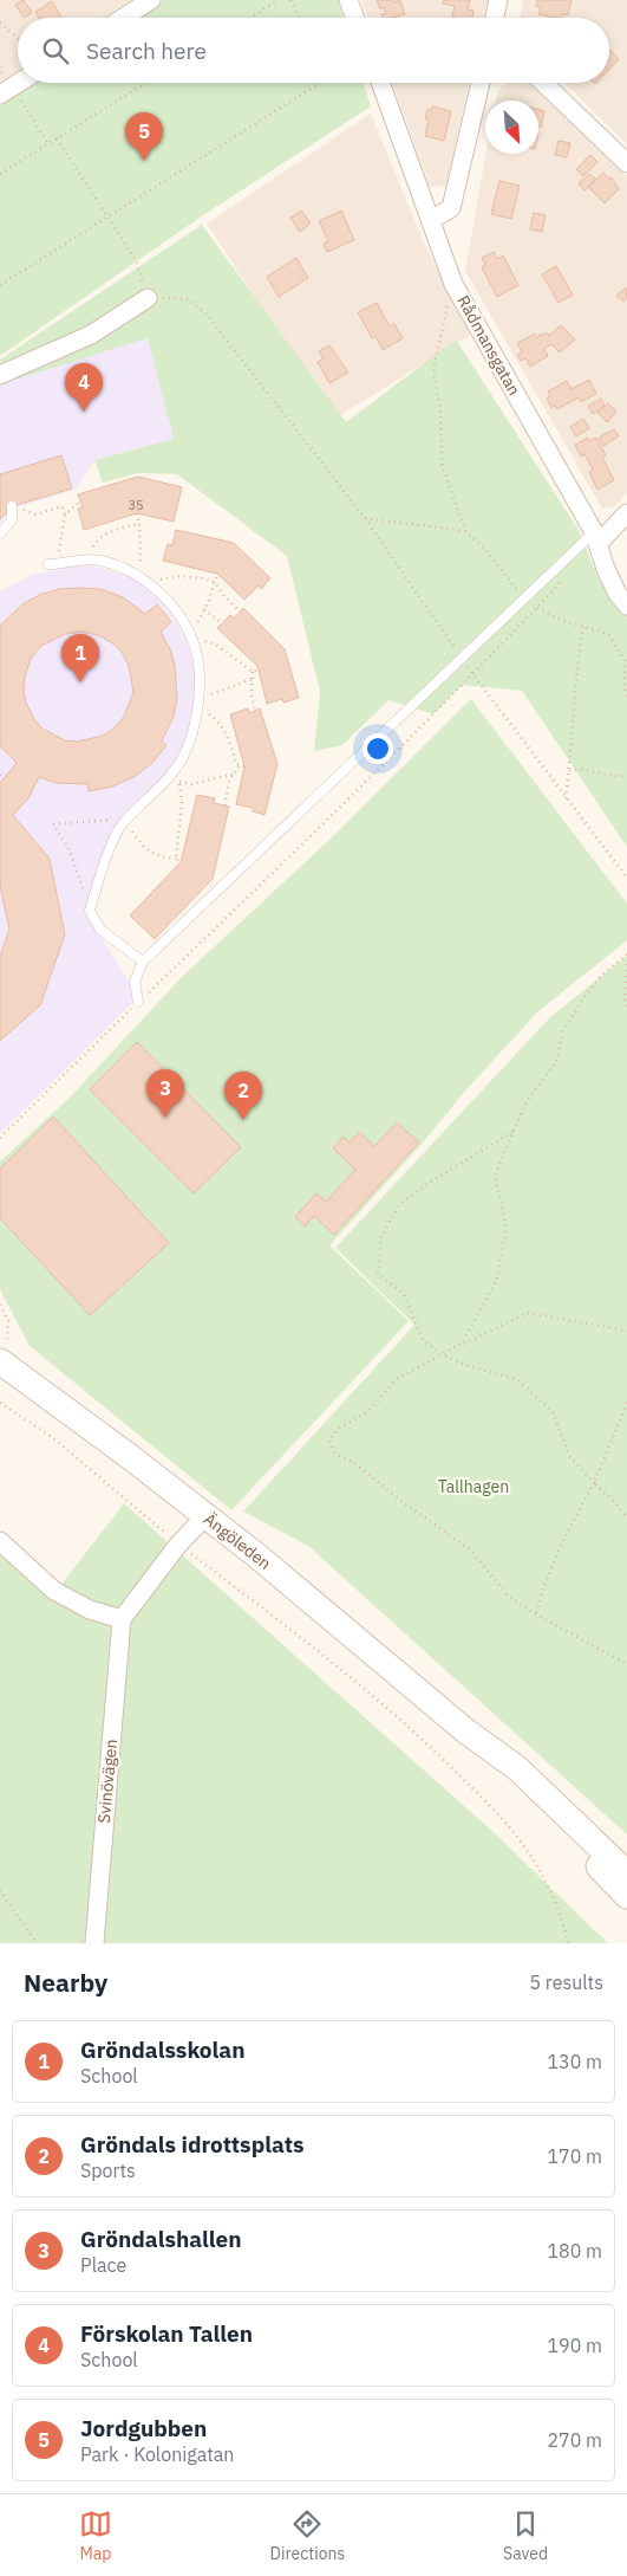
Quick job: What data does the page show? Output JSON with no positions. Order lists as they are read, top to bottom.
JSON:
{
  "streets": {
    "main road": ["Ängöleden"],
    "street": ["Rådmansgatan", "Svinövägen"]
  },
  "parks": ["Tallhagen"],
  "house_numbers": ["35"],
  "north": "bottom right",
  "page": {
    "search": "Search here",
    "pins": [
      "5",
      "4",
      "1",
      "3",
      "2"
    ],
    "heading": ["Nearby", "5 results"],
    "list": [
      {
        "mark": "1",
        "name": "Gröndalsskolan",
        "note": "School",
        "value": "130 m"
      },
      {
        "mark": "2",
        "name": "Gröndals idrottsplats",
        "note": "Sports",
        "value": "170 m"
      },
      {
        "mark": "3",
        "name": "Gröndalshallen",
        "note": "Place",
        "value": "180 m"
      },
      {
        "mark": "4",
        "name": "Förskolan Tallen",
        "note": "School",
        "value": "190 m"
      },
      {
        "mark": "5",
        "name": "Jordgubben",
        "note": "Park · Kolonigatan",
        "value": "270 m"
      }
    ],
    "nav": ["Map", "Directions", "Saved"]
  }
}
